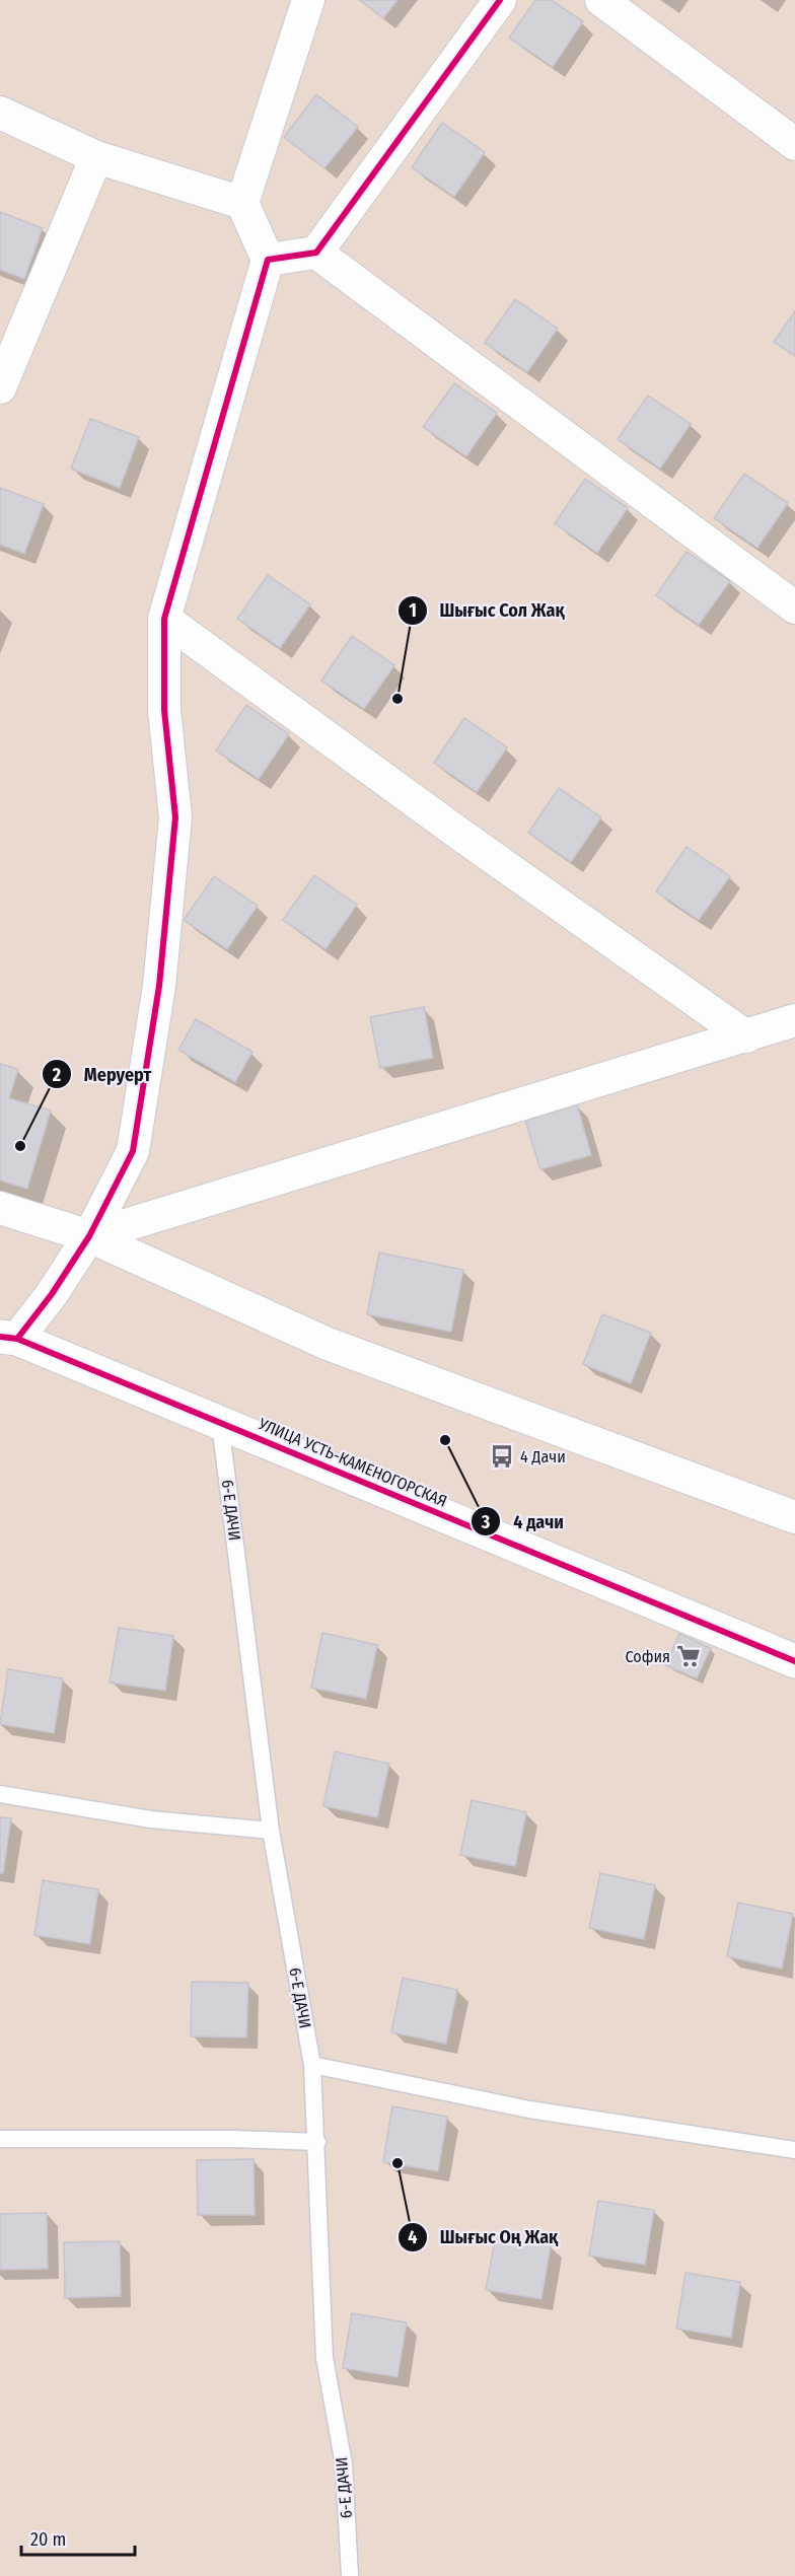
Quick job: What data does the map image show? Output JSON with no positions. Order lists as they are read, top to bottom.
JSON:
{
  "streets": {
    "street": ["УЛИЦА УСТЬ-КАМЕНОГОРСКАЯ"],
    "lane": ["6-Е ДАЧИ"]
  },
  "crossings": [
    ["УЛИЦА УСТЬ-КАМЕНОГОРСКАЯ", "6-Е ДАЧИ"]
  ],
  "places": {
    "other": [
      "Шығыс Сол Жақ",
      "Меруерт",
      "4 дачи",
      "Шығыс Оң Жақ"
    ],
    "bus stop": ["4 Дачи"],
    "supermarket": ["София"]
  },
  "scale_bar": "20 m"
}
